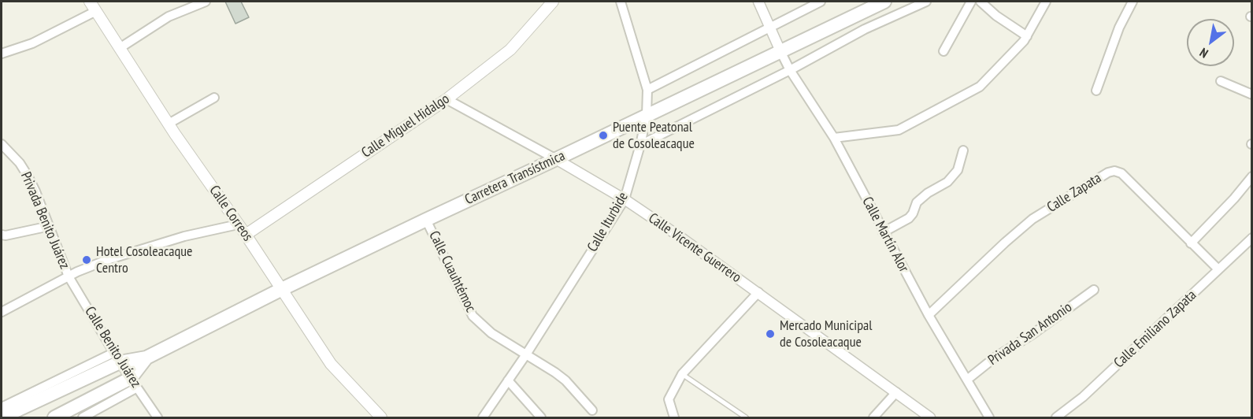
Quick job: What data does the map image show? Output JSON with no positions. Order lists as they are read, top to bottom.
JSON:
{
  "streets": {
    "main road": ["Calle Miguel Hidalgo", "Carretera Transístmica", "Calle Correos"],
    "street": [
      "Calle Zapata",
      "Privada Benito Juárez",
      "Calle Iturbide",
      "Calle Martín Alor",
      "Calle Vicente Guerrero",
      "Calle Cuauhtémoc",
      "Calle Emiliano Zapata",
      "Privada San Antonio",
      "Calle Benito Juárez"
    ]
  },
  "crossings": [
    ["Calle Miguel Hidalgo", "Calle Correos"],
    ["Calle Miguel Hidalgo", "Calle Vicente Guerrero"],
    ["Carretera Transístmica", "Calle Correos"],
    ["Carretera Transístmica", "Calle Iturbide"],
    ["Carretera Transístmica", "Calle Martín Alor"],
    ["Carretera Transístmica", "Calle Vicente Guerrero"],
    ["Carretera Transístmica", "Calle Cuauhtémoc"],
    ["Carretera Transístmica", "Calle Benito Juárez"],
    ["Calle Zapata", "Calle Martín Alor"],
    ["Calle Zapata", "Calle Emiliano Zapata"],
    ["Privada Benito Juárez", "Calle Benito Juárez"],
    ["Calle Iturbide", "Calle Vicente Guerrero"],
    ["Calle Iturbide", "Calle Cuauhtémoc"],
    ["Calle Martín Alor", "Privada San Antonio"]
  ],
  "places": ["Puente Peatonal de Cosoleacaque", "Hotel Cosoleacaque Centro", "Mercado Municipal de Cosoleacaque"],
  "north": "bottom left"
}
